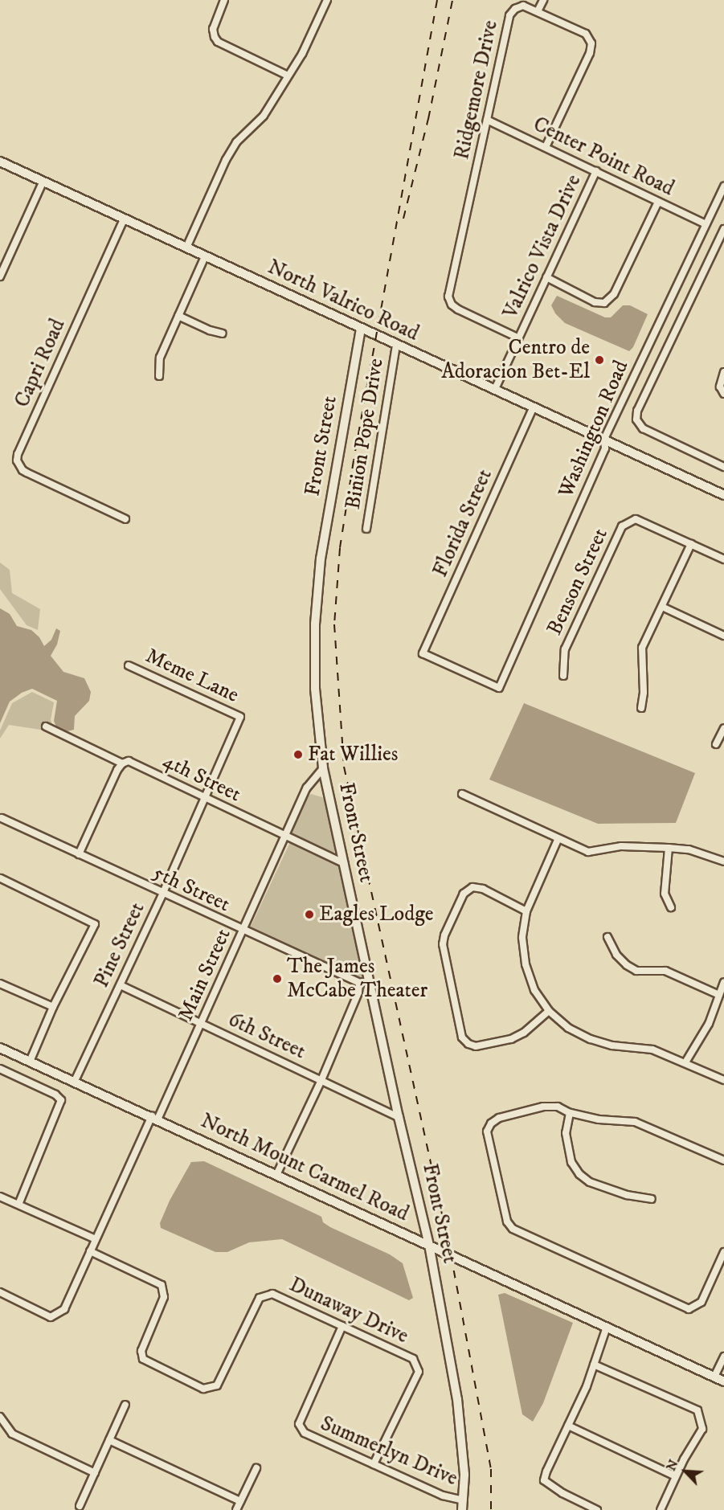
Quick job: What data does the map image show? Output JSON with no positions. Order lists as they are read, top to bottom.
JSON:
{
  "streets": {
    "street": [
      "Ridgemore Drive",
      "Center Point Road",
      "Valrico Vista Drive",
      "North Valrico Road",
      "Capri Road",
      "Washington Road",
      "Binion Pope Drive",
      "Front Street",
      "Florida Street",
      "Benson Street",
      "Meme Lane",
      "4th Street",
      "5th Street",
      "Pine Street",
      "Main Street",
      "6th Street",
      "North Mount Carmel Road",
      "Dunaway Drive",
      "Summerlyn Drive"
    ]
  },
  "crossings": [
    ["Ridgemore Drive", "Center Point Road"],
    ["Ridgemore Drive", "Valrico Vista Drive"],
    ["Center Point Road", "Valrico Vista Drive"],
    ["Center Point Road", "Washington Road"],
    ["Valrico Vista Drive", "North Valrico Road"],
    ["North Valrico Road", "Capri Road"],
    ["North Valrico Road", "Washington Road"],
    ["North Valrico Road", "Binion Pope Drive"],
    ["North Valrico Road", "Front Street"],
    ["North Valrico Road", "Florida Street"],
    ["Washington Road", "Florida Street"],
    ["Front Street", "4th Street"],
    ["Front Street", "Main Street"],
    ["Front Street", "6th Street"],
    ["Front Street", "North Mount Carmel Road"],
    ["Front Street", "Summerlyn Drive"],
    ["Meme Lane", "Pine Street"],
    ["4th Street", "Pine Street"],
    ["4th Street", "Main Street"],
    ["5th Street", "Pine Street"],
    ["5th Street", "Main Street"],
    ["Pine Street", "6th Street"],
    ["Pine Street", "North Mount Carmel Road"],
    ["Main Street", "6th Street"],
    ["Main Street", "North Mount Carmel Road"],
    ["Main Street", "Dunaway Drive"],
    ["Dunaway Drive", "Summerlyn Drive"]
  ],
  "places": [
    "Centro de Adoracion Bet-El",
    "Fat Willies",
    "Eagles Lodge",
    "The James McCabe Theater"
  ],
  "north": "top left"
}
